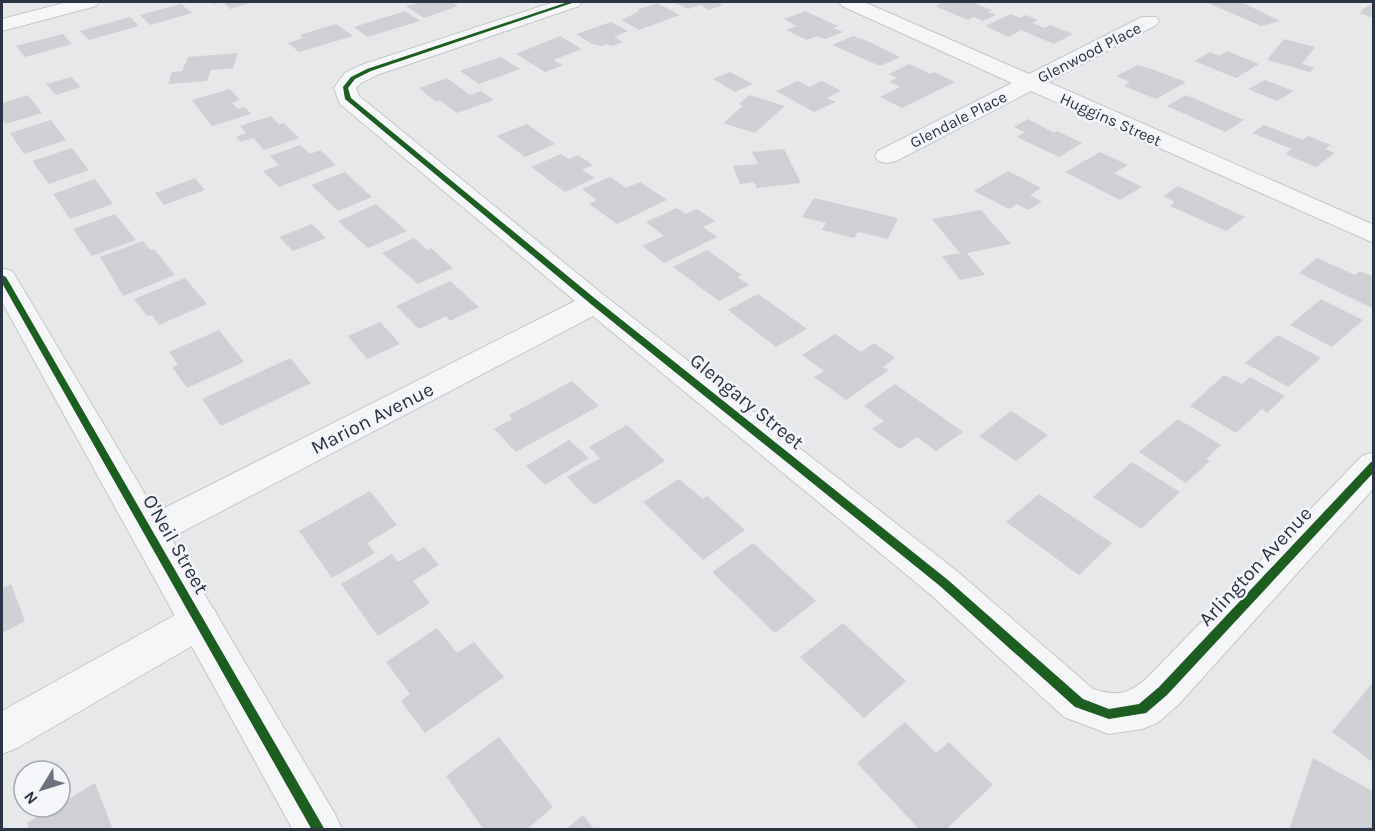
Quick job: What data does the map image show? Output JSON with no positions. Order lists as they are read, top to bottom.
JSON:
{
  "streets": {
    "street": [
      "Glenwood Place",
      "Glendale Place",
      "Huggins Street",
      "Glengary Street",
      "Marion Avenue",
      "O'Neil Street",
      "Arlington Avenue"
    ]
  },
  "crossings": [
    ["Glenwood Place", "Glendale Place"],
    ["Glenwood Place", "Huggins Street"],
    ["Glendale Place", "Huggins Street"],
    ["Glengary Street", "Marion Avenue"],
    ["Glengary Street", "Arlington Avenue"],
    ["Marion Avenue", "O'Neil Street"]
  ],
  "north": "bottom left"
}
